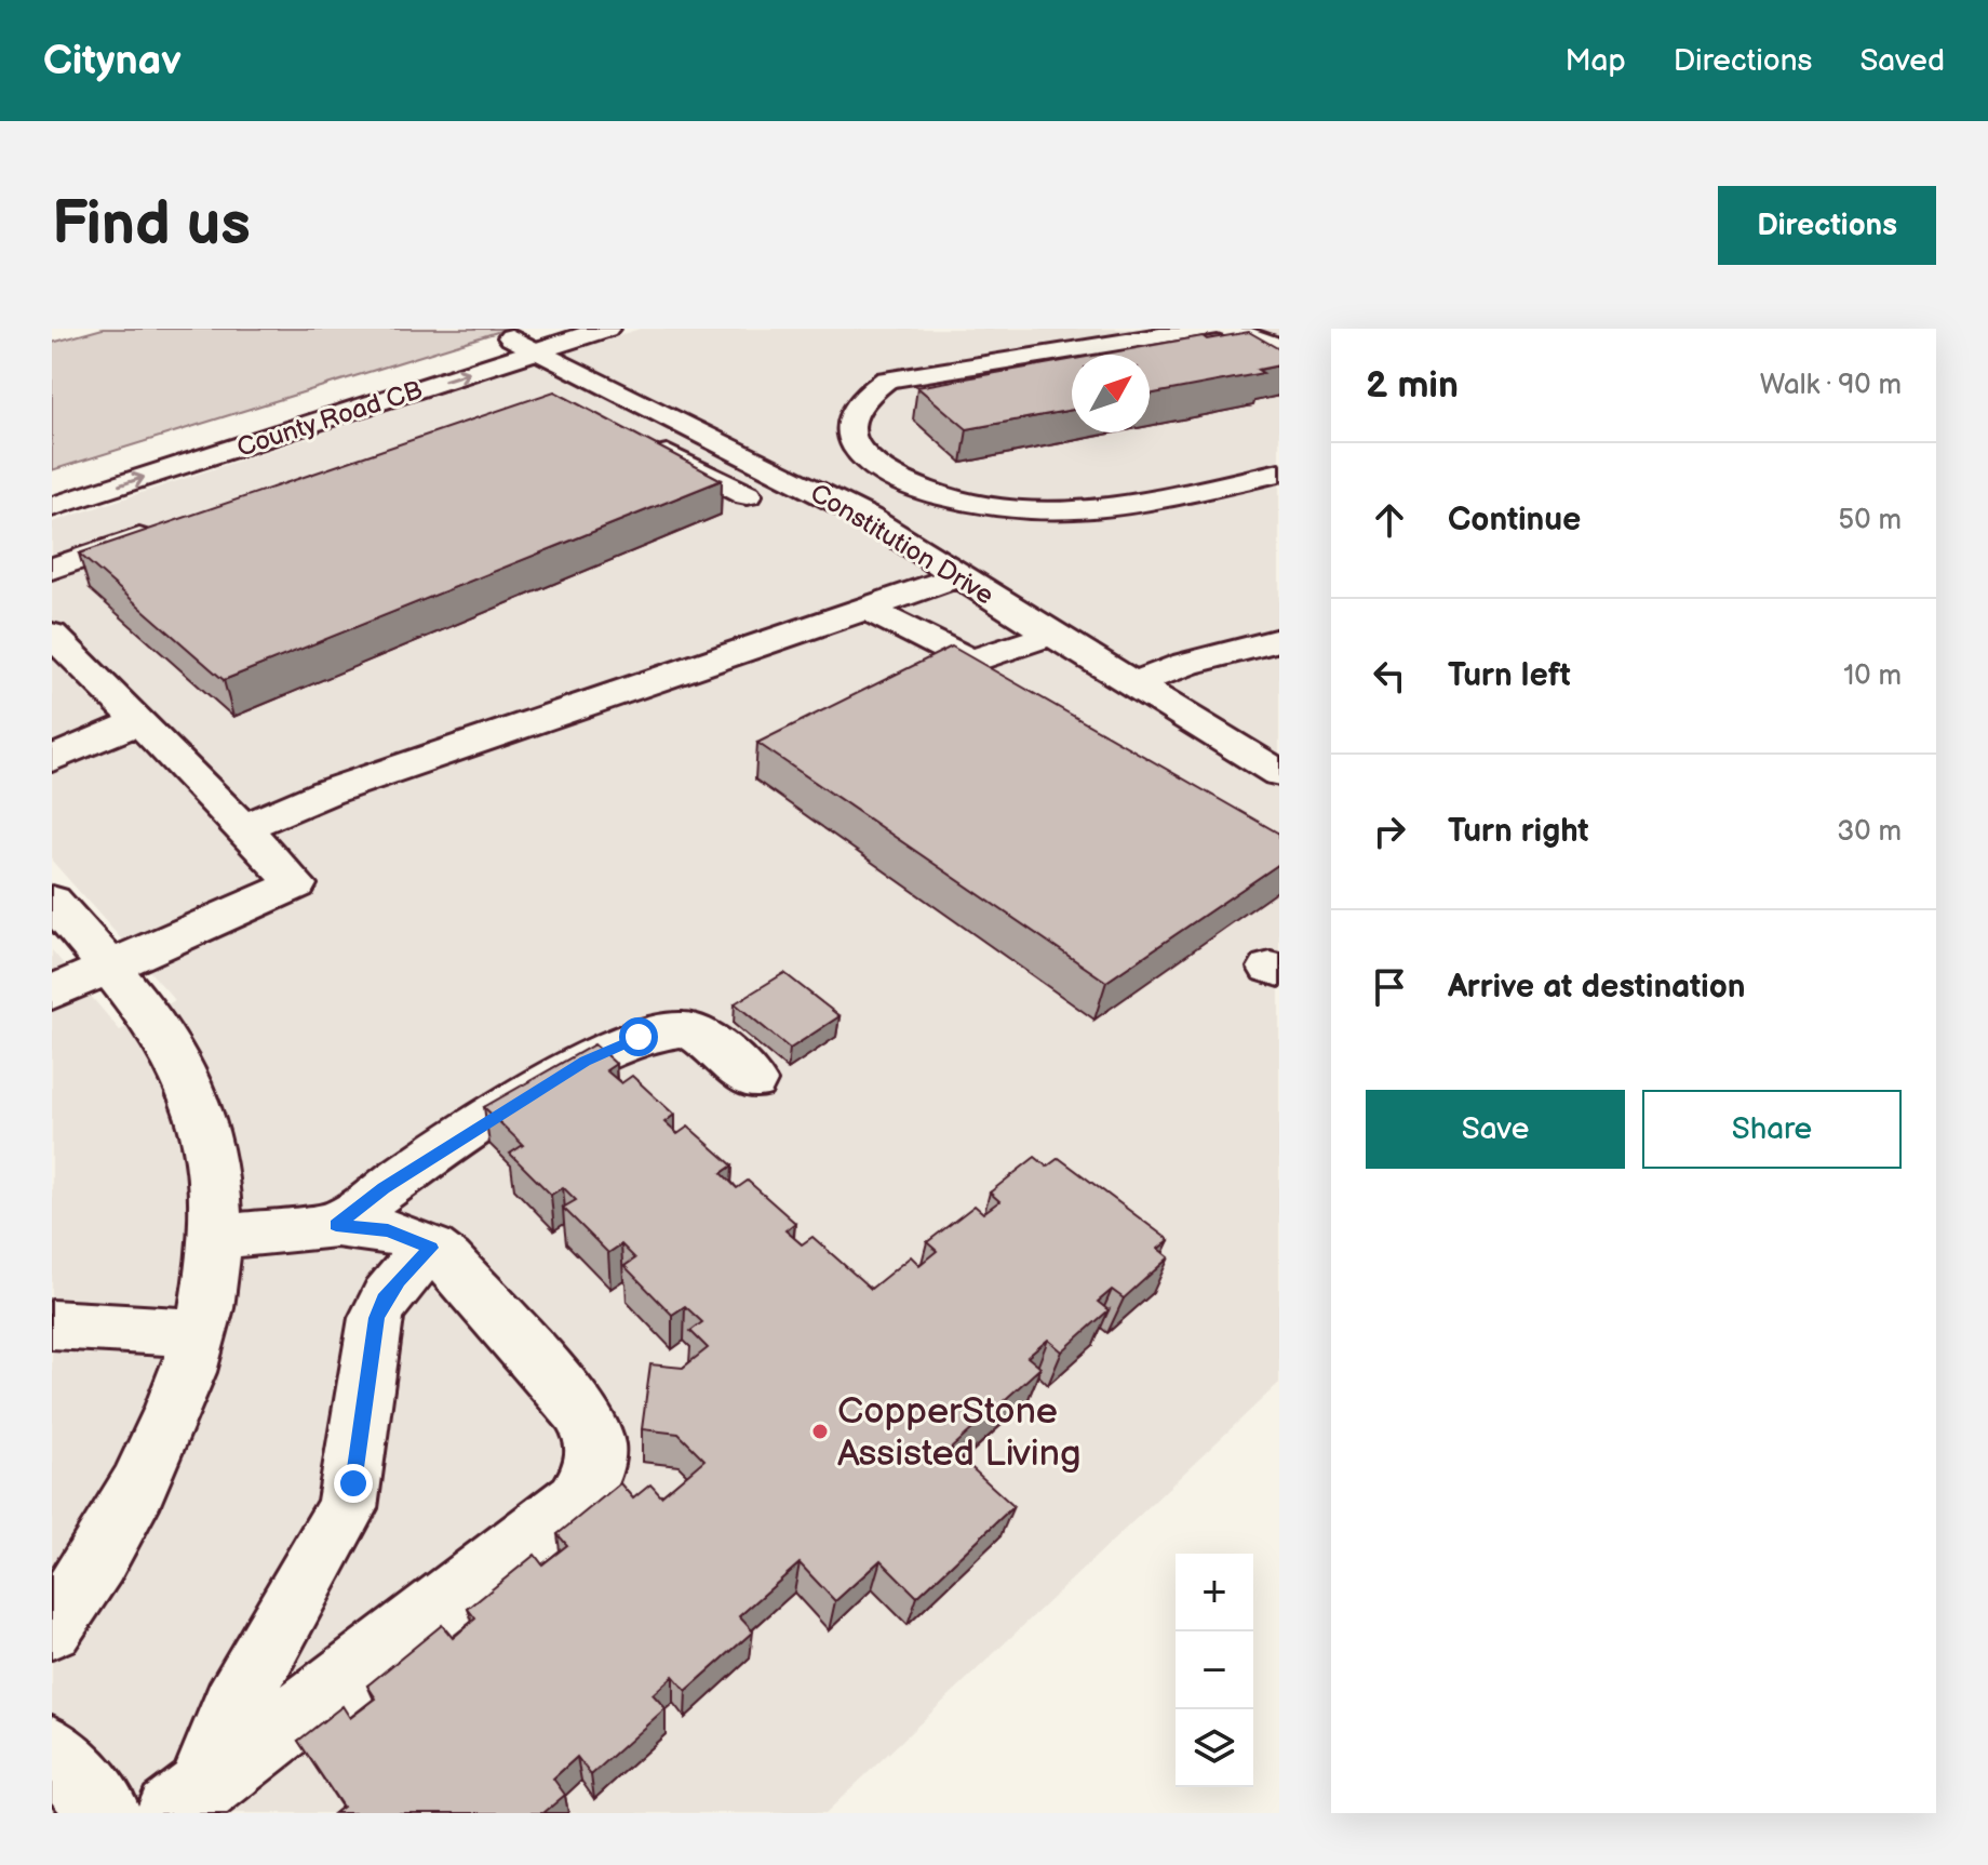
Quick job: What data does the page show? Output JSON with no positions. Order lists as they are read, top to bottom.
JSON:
{
  "streets": {
    "street": ["County Road CB", "Constitution Drive"]
  },
  "crossings": [
    ["County Road CB", "Constitution Drive"]
  ],
  "places": ["CopperStone Assisted Living"],
  "north": "top right",
  "page": {
    "header": "Citynav",
    "nav": ["Map", "Directions", "Saved"],
    "buttons": [
      "Directions",
      ["Save", "Share"]
    ],
    "title": "Find us",
    "heading": ["2 min", "Walk · 90 m"],
    "list": [
      ["Continue", "50 m"],
      ["Turn left", "10 m"],
      ["Turn right", "30 m"],
      "Arrive at destination"
    ],
    "map_buttons": ["+", "−"]
  }
}
